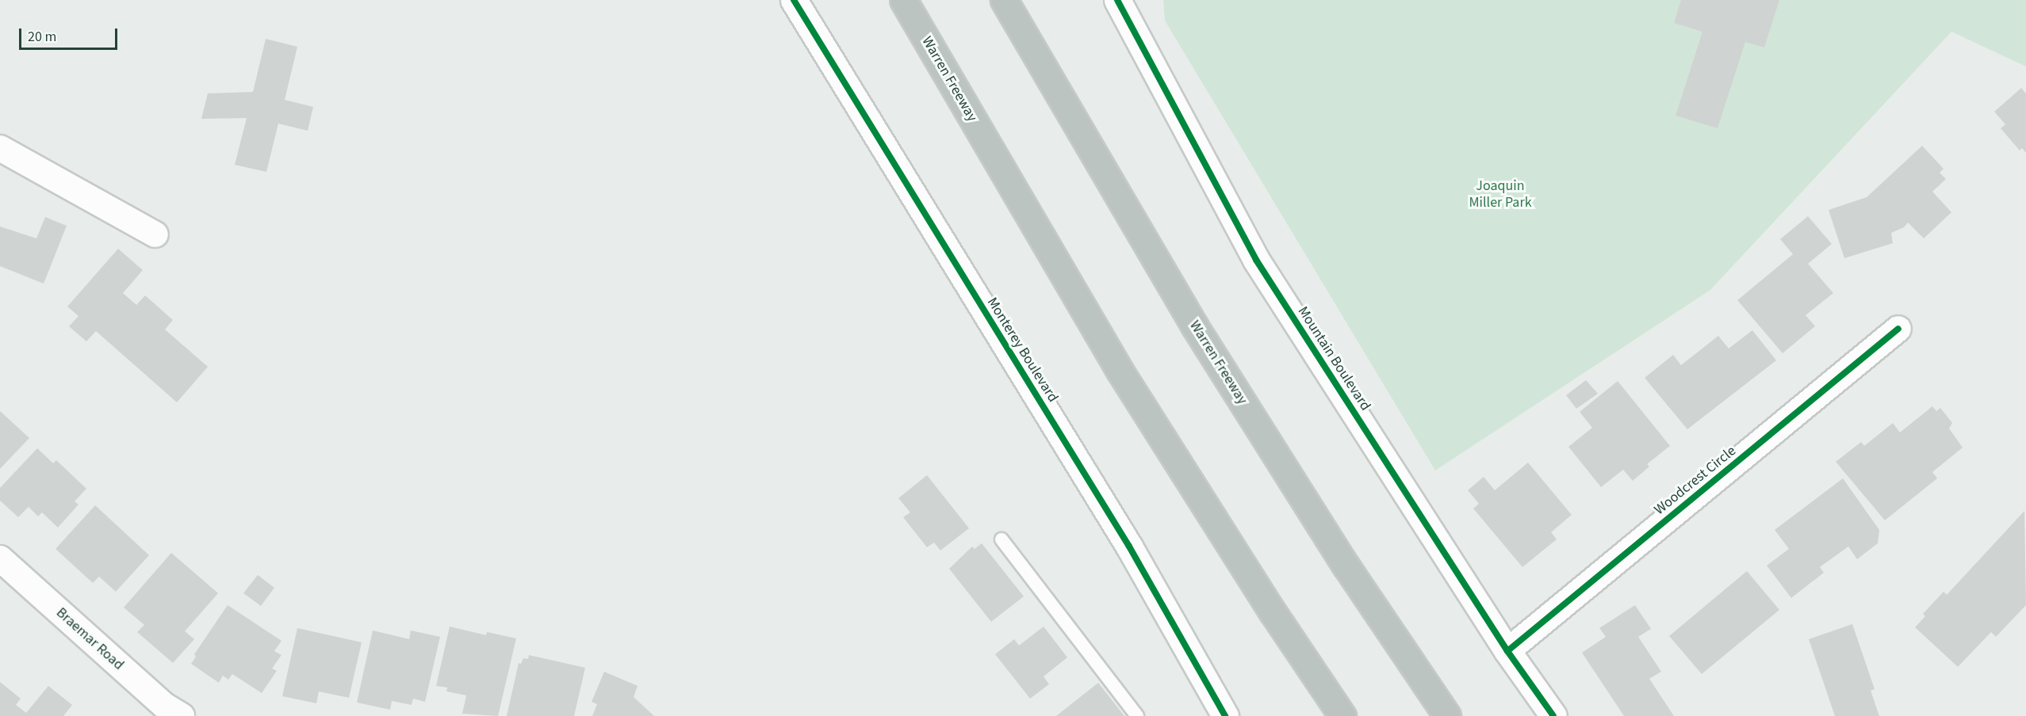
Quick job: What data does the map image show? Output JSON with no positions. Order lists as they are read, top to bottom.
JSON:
{
  "streets": {
    "highway": ["Warren Freeway"],
    "street": [
      "Monterey Boulevard",
      "Mountain Boulevard",
      "Woodcrest Circle",
      "Braemar Road"
    ]
  },
  "crossings": [
    ["Mountain Boulevard", "Woodcrest Circle"]
  ],
  "parks": ["Joaquin Miller Park"],
  "scale_bar": "20 m"
}
